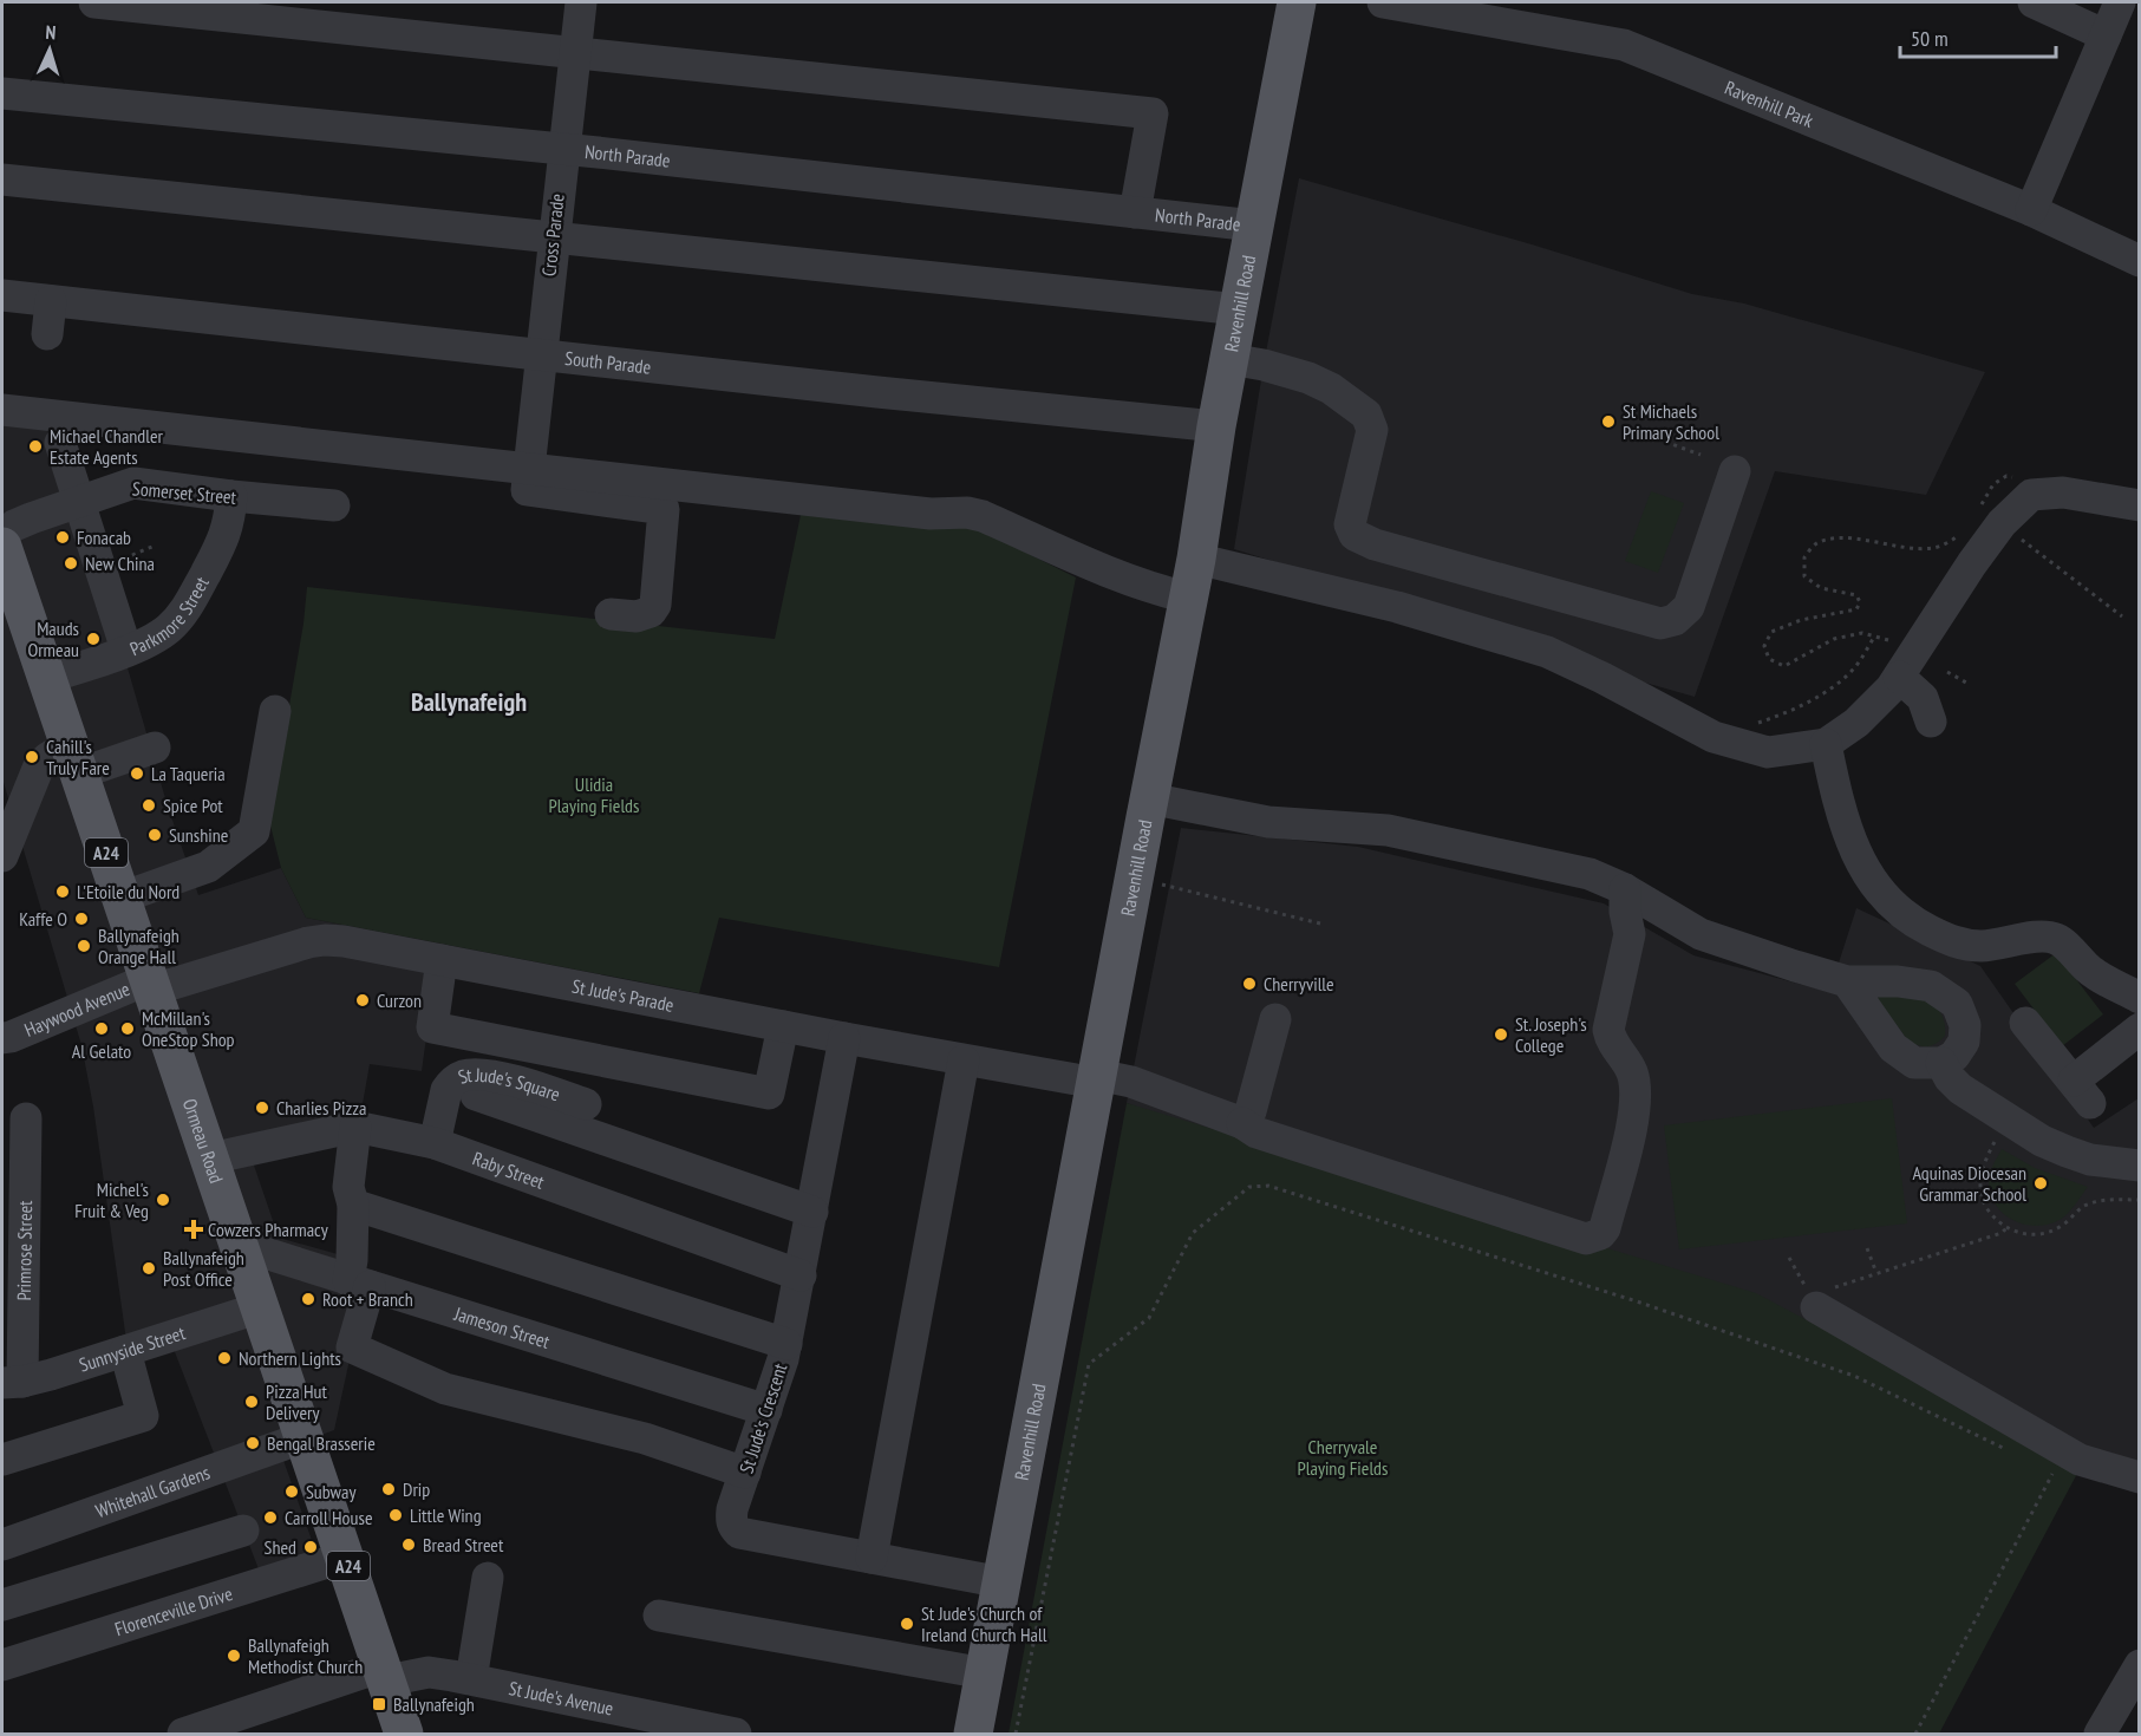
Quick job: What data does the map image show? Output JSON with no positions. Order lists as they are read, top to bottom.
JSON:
{
  "streets": {
    "main road": ["Ravenhill Road", "A24", "Ormeau Road"],
    "street": [
      "Ravenhill Park",
      "North Parade",
      "Cross Parade",
      "South Parade",
      "Somerset Street",
      "Parkmore Street",
      "St Jude's Parade",
      "Haywood Avenue",
      "St Jude's Square",
      "Raby Street",
      "Primrose Street",
      "Jameson Street",
      "Sunnyside Street",
      "St Jude's Crescent",
      "Whitehall Gardens",
      "Florenceville Drive",
      "St Jude's Avenue"
    ]
  },
  "crossings": [
    ["North Parade", "Cross Parade"],
    ["North Parade", "Ravenhill Road"],
    ["Cross Parade", "South Parade"],
    ["Ravenhill Road", "South Parade"],
    ["Ravenhill Road", "St Jude's Parade"],
    ["Ravenhill Road", "St Jude's Crescent"],
    ["Somerset Street", "Parkmore Street"],
    ["Parkmore Street", "Ormeau Road"],
    ["St Jude's Parade", "Haywood Avenue"],
    ["St Jude's Parade", "Ormeau Road"],
    ["St Jude's Parade", "St Jude's Crescent"],
    ["Haywood Avenue", "Ormeau Road"],
    ["St Jude's Square", "Raby Street"],
    ["Ormeau Road", "Raby Street"],
    ["Ormeau Road", "Jameson Street"],
    ["Ormeau Road", "Sunnyside Street"],
    ["Ormeau Road", "Whitehall Gardens"],
    ["Ormeau Road", "Florenceville Drive"],
    ["Ormeau Road", "St Jude's Avenue"],
    ["Raby Street", "St Jude's Crescent"],
    ["Primrose Street", "Sunnyside Street"],
    ["Jameson Street", "St Jude's Crescent"]
  ],
  "districts": ["Ballynafeigh"],
  "parks": ["Ulidia Playing Fields", "Cherryvale Playing Fields"],
  "places": {
    "other": [
      "St Michaels Primary School",
      "Michael Chandler Estate Agents",
      "Fonacab",
      "New China",
      "Mauds Ormeau",
      "Cahill's Truly Fare",
      "La Taqueria",
      "Spice Pot",
      "Sunshine",
      "L'Etoile du Nord",
      "Kaffe O",
      "Ballynafeigh Orange Hall",
      "Cherryville",
      "Curzon",
      "Al Gelato",
      "McMillan's OneStop Shop",
      "St. Joseph's College",
      "Charlies Pizza",
      "Aquinas Diocesan Grammar School",
      "Michel's Fruit & Veg",
      "Ballynafeigh Post Office",
      "Root + Branch",
      "Northern Lights",
      "Pizza Hut Delivery",
      "Bengal Brasserie",
      "Drip",
      "Subway",
      "Little Wing",
      "Carroll House",
      "Bread Street",
      "Shed",
      "St Jude's Church of Ireland Church Hall",
      "Ballynafeigh Methodist Church"
    ],
    "health": ["Cowzers Pharmacy"],
    "transit": ["Ballynafeigh"]
  },
  "scale_bar": "50 m",
  "north": "top"
}
